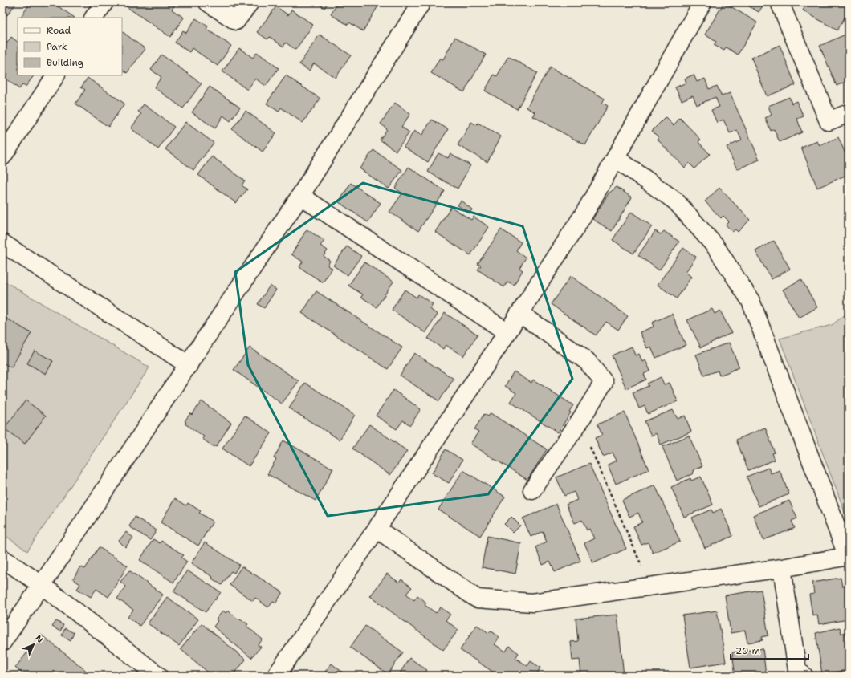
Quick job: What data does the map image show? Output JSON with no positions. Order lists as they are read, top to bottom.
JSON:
{
  "legend": ["Road", "Park", "Building"],
  "scale_bar": "20 m",
  "north": "top right"
}
